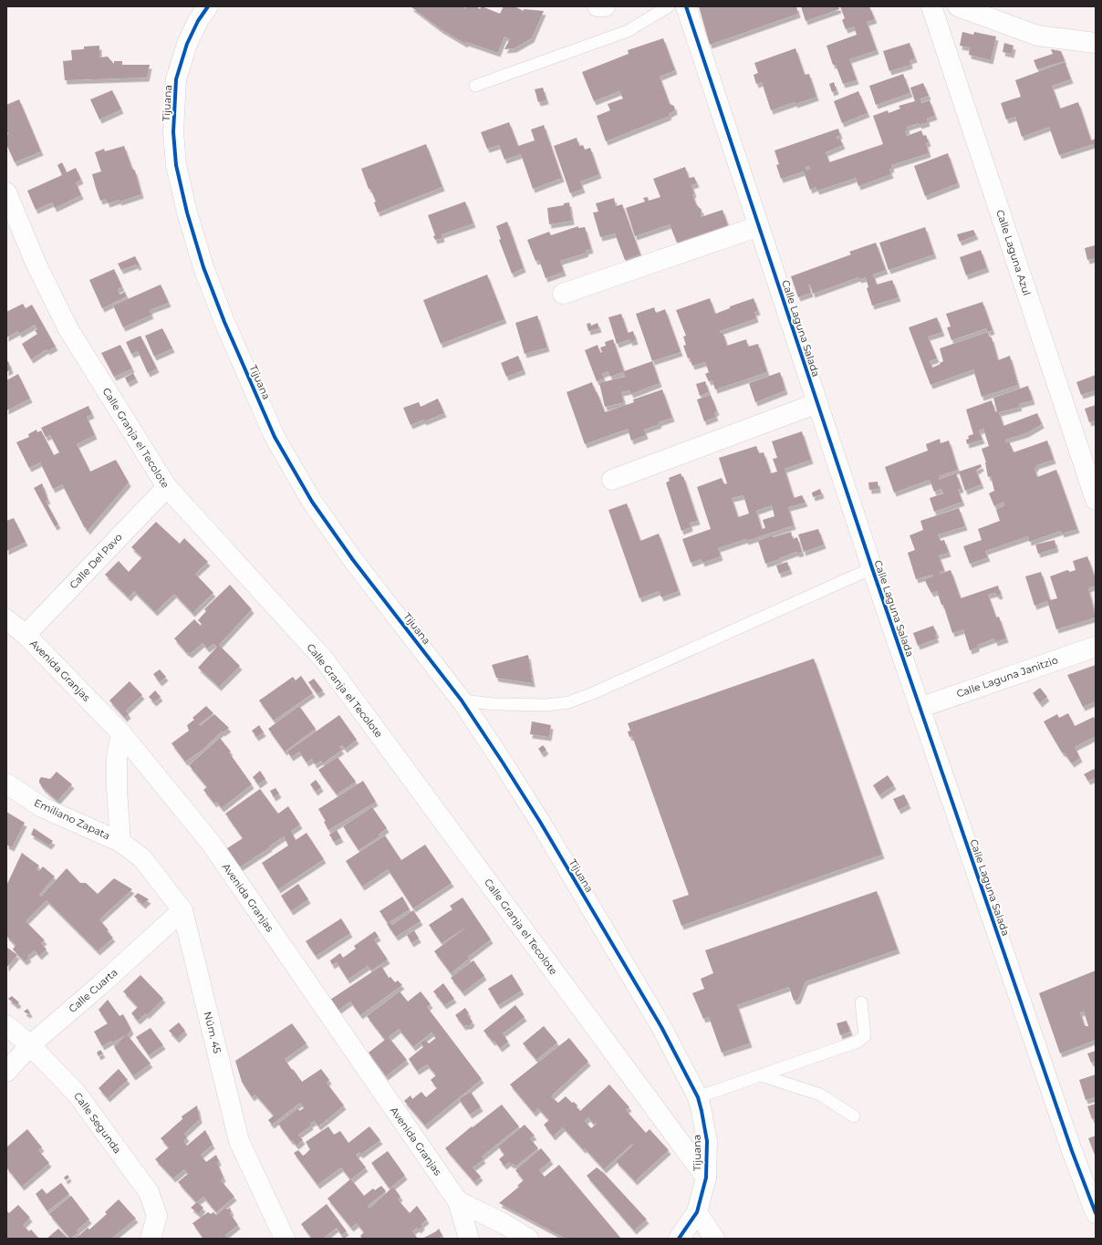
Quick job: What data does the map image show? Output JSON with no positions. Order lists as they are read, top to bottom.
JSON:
{
  "streets": {
    "street": [
      "Tijuana",
      "Calle Laguna Azul",
      "Calle Laguna Salada",
      "Calle Granja el Tecolote",
      "Calle Del Pavo",
      "Avenida Granjas",
      "Calle Laguna Janitzio",
      "Emiliano Zapata",
      "Calle Cuarta",
      "Núm. 45",
      "Calle Segunda"
    ]
  },
  "crossings": [
    ["Tijuana", "Calle Granja el Tecolote"],
    ["Calle Laguna Salada", "Calle Laguna Janitzio"],
    ["Calle Granja el Tecolote", "Calle Del Pavo"],
    ["Calle Del Pavo", "Avenida Granjas"],
    ["Emiliano Zapata", "Núm. 45"],
    ["Calle Cuarta", "Núm. 45"],
    ["Calle Cuarta", "Calle Segunda"]
  ]
}
